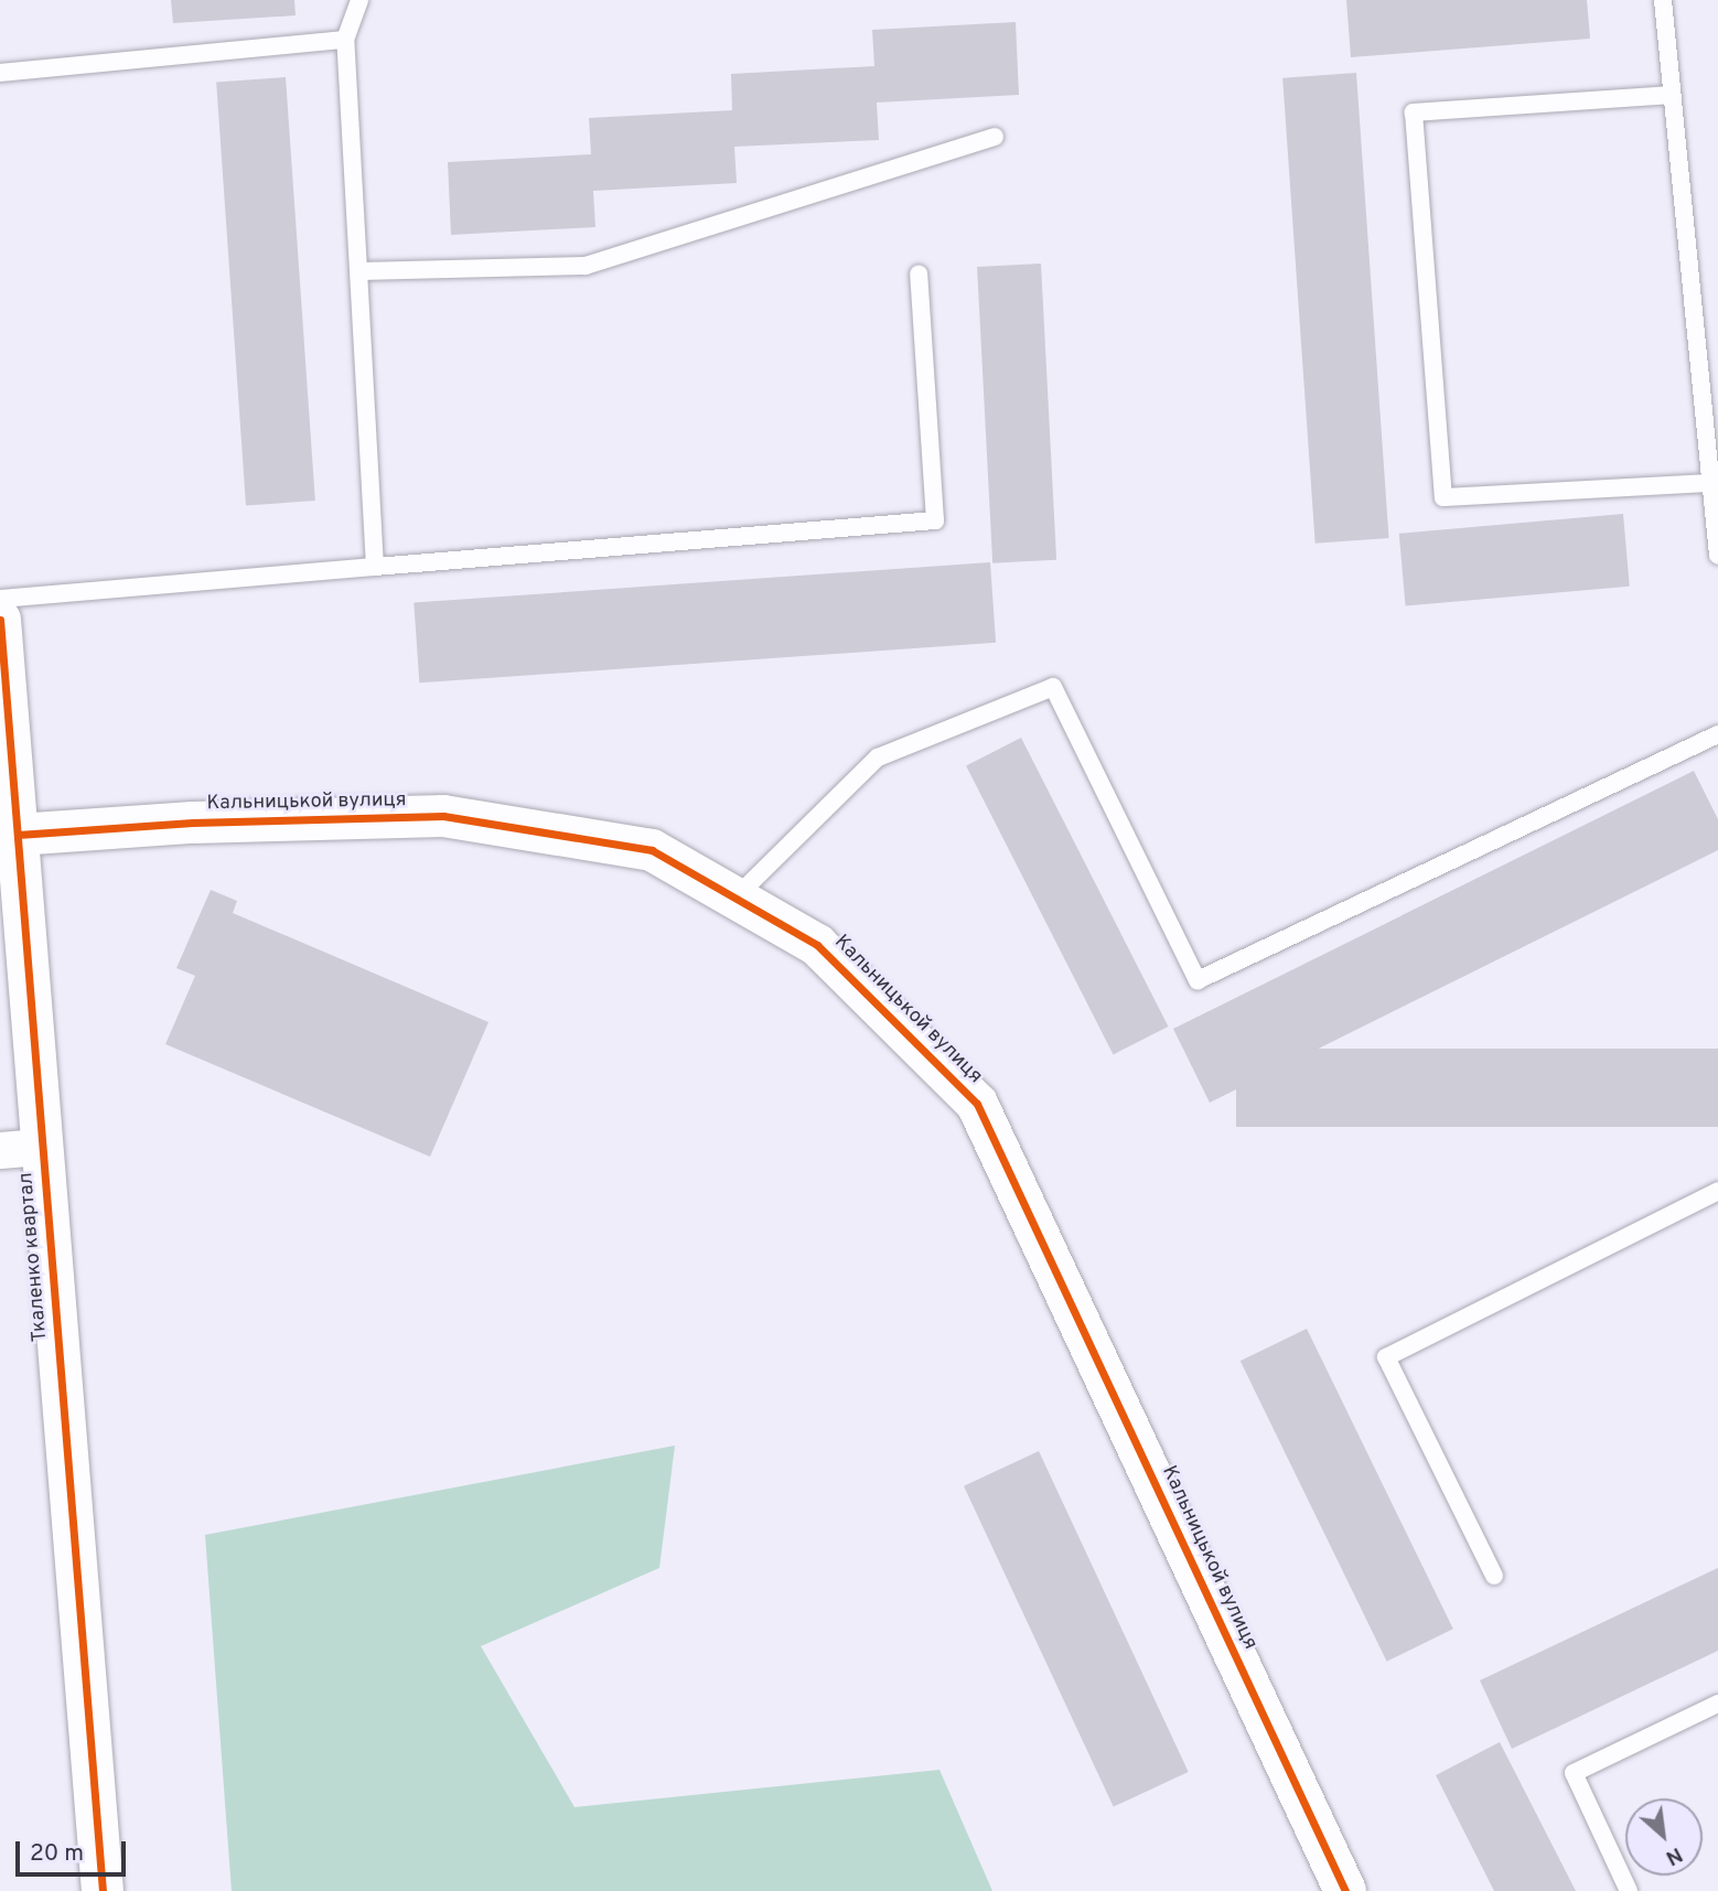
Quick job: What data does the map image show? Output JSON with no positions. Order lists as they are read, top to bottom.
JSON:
{
  "streets": {
    "street": ["Кальницькой вулиця", "Ткаленко квартал"]
  },
  "crossings": [
    ["Кальницькой вулиця", "Ткаленко квартал"]
  ],
  "scale_bar": "20 m",
  "north": "bottom right"
}
